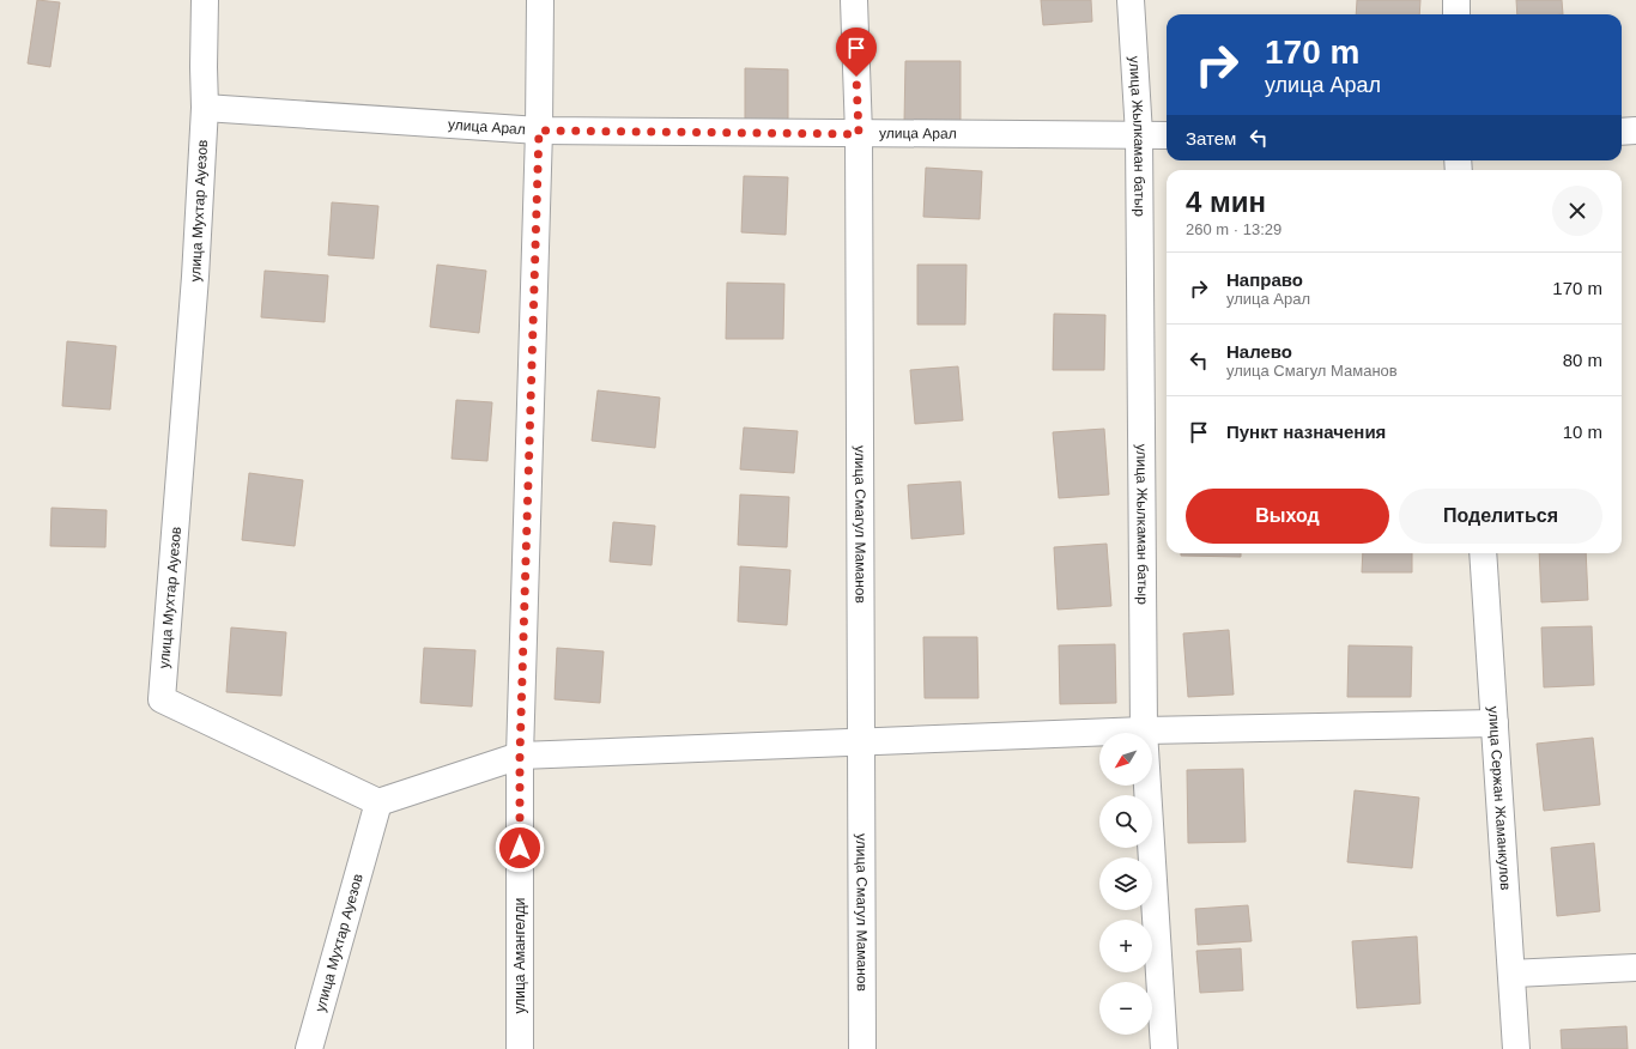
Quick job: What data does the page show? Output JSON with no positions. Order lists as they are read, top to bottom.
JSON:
{
  "streets": {
    "street": [
      "улица Арал",
      "улица Жылкаман батыр",
      "улица Мухтар Ауезов",
      "улица Смагул Маманов",
      "улица Сержан Жаманкулов",
      "улица Амангелди"
    ]
  },
  "crossings": [
    ["улица Арал", "улица Жылкаман батыр"],
    ["улица Арал", "улица Мухтар Ауезов"],
    ["улица Арал", "улица Смагул Маманов"],
    ["улица Арал", "улица Амангелди"]
  ],
  "north": "bottom left",
  "page": {
    "turn": ["170 m", "улица Арал"],
    "then": "Затем",
    "heading": ["4 мин", "260 m · 13:29"],
    "list": [
      {
        "name": "Направо",
        "note": "улица Арал",
        "value": "170 m"
      },
      {
        "name": "Налево",
        "note": "улица Смагул Маманов",
        "value": "80 m"
      },
      {
        "name": "Пункт назначения",
        "value": "10 m"
      }
    ],
    "buttons": ["Выход", "Поделиться"],
    "map_buttons": ["+", "−"]
  }
}
